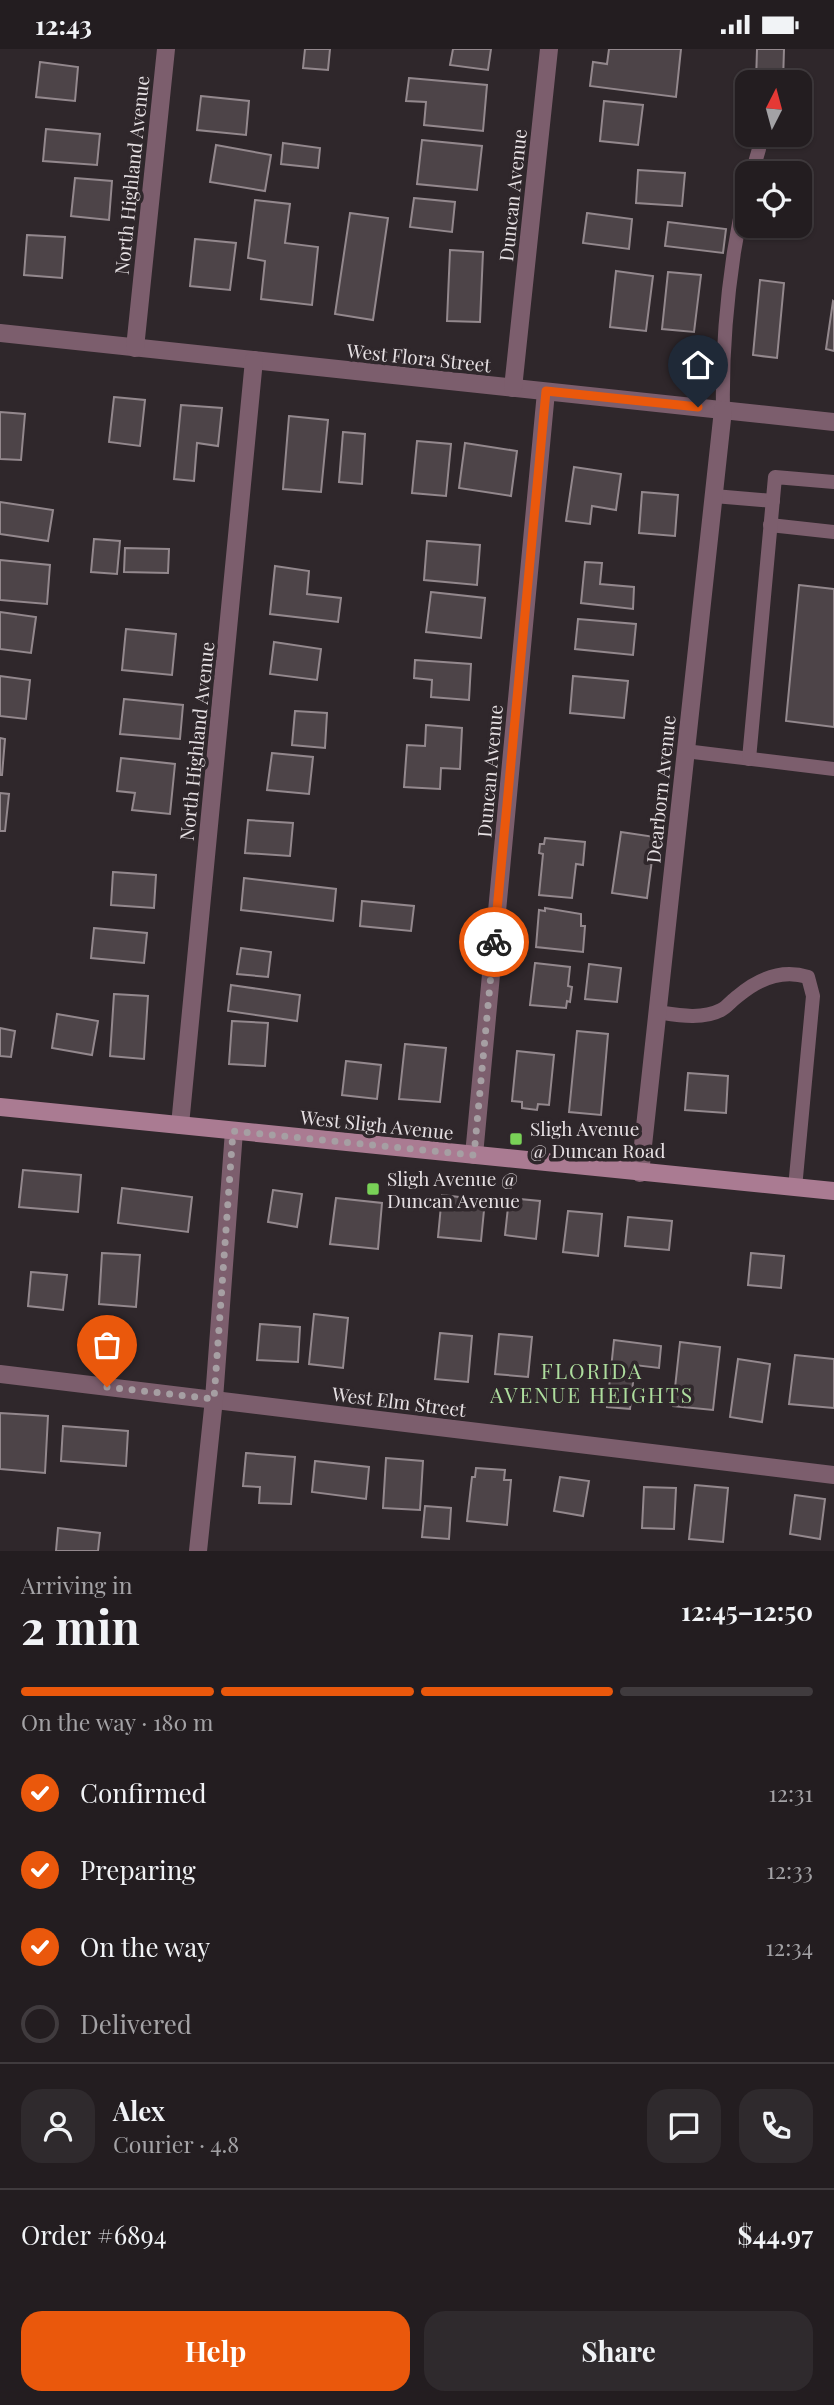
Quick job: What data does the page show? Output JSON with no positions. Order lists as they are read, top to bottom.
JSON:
{
  "streets": {
    "main road": ["West Sligh Avenue"],
    "street": [
      "North Highland Avenue",
      "Duncan Avenue",
      "West Flora Street",
      "Dearborn Avenue",
      "West Elm Street"
    ]
  },
  "crossings": [
    ["North Highland Avenue", "West Flora Street"],
    ["North Highland Avenue", "West Sligh Avenue"],
    ["Duncan Avenue", "West Flora Street"],
    ["Duncan Avenue", "West Sligh Avenue"],
    ["West Flora Street", "Dearborn Avenue"],
    ["Dearborn Avenue", "West Sligh Avenue"]
  ],
  "districts": ["FLORIDA AVENUE HEIGHTS"],
  "places": {
    "transit": ["Sligh Avenue @ Duncan Road", "Sligh Avenue @ Duncan Avenue"]
  },
  "north": "top",
  "page": {
    "status": "12:43",
    "heading": ["2 min", "Arriving in", "12:45–12:50"],
    "panel": [
      "Alex",
      "Courier · 4.8",
      "Order #6894",
      "$44.97"
    ],
    "bar": "On the way · 180 m",
    "list": [
      ["Confirmed", "12:31"],
      ["Preparing", "12:33"],
      ["On the way", "12:34"],
      "Delivered"
    ],
    "buttons": ["Help", "Share"]
  }
}
